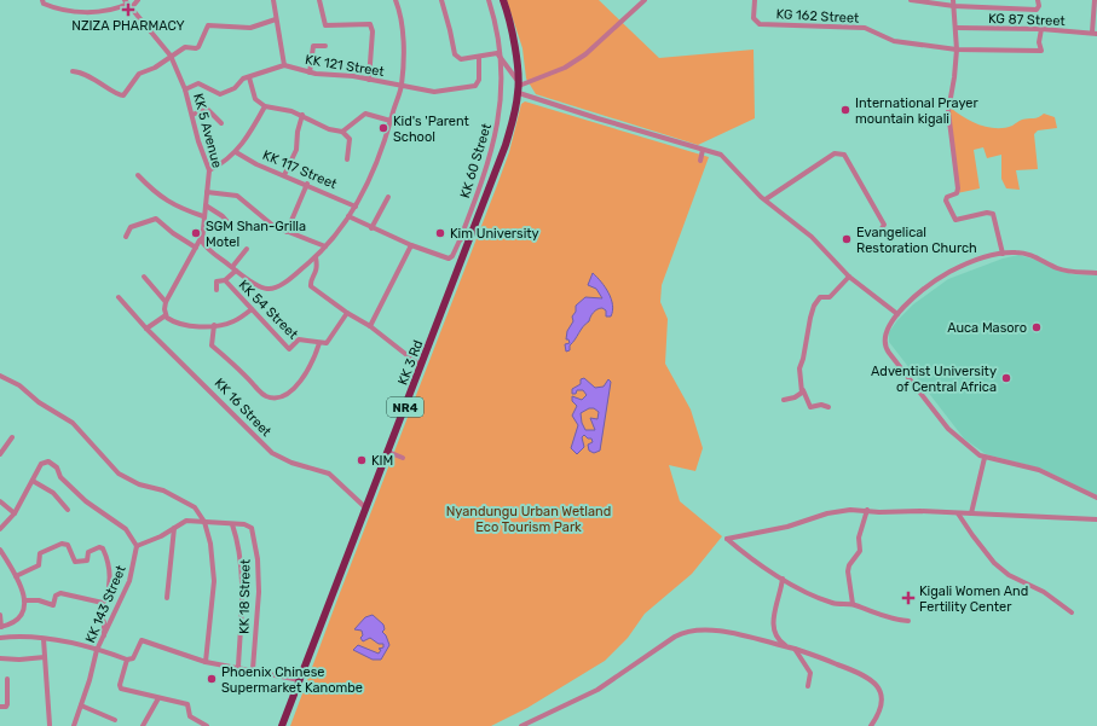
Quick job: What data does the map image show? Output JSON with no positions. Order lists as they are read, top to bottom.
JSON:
{
  "streets": {
    "highway": ["KK 3 Rd", "NR4"],
    "street": [
      "KG 162 Street",
      "KG 87 Street",
      "KK 121 Street",
      "KK 5 Avenue",
      "KK 60 Street",
      "KK 117 Street",
      "KK 54 Street",
      "KK 16 Street",
      "KK 18 Street",
      "KK 143 Street"
    ]
  },
  "crossings": [
    ["KG 162 Street", "KG 87 Street"],
    ["KK 3 Rd", "KK 16 Street"],
    ["KK 3 Rd", "NR4"],
    ["KK 18 Street", "KK 143 Street"]
  ],
  "parks": ["Nyandungu Urban Wetland Eco Tourism Park"],
  "places": {
    "health": ["NZIZA PHARMACY", "Kigali Women And Fertility Center"],
    "other": [
      "International Prayer mountain kigali",
      "Kid's 'Parent School",
      "SGM Shan-Grilla Motel",
      "Kim University",
      "Evangelical Restoration Church",
      "Auca Masoro",
      "Adventist University of Central Africa",
      "KIM",
      "Phoenix Chinese Supermarket Kanombe"
    ]
  }
}
